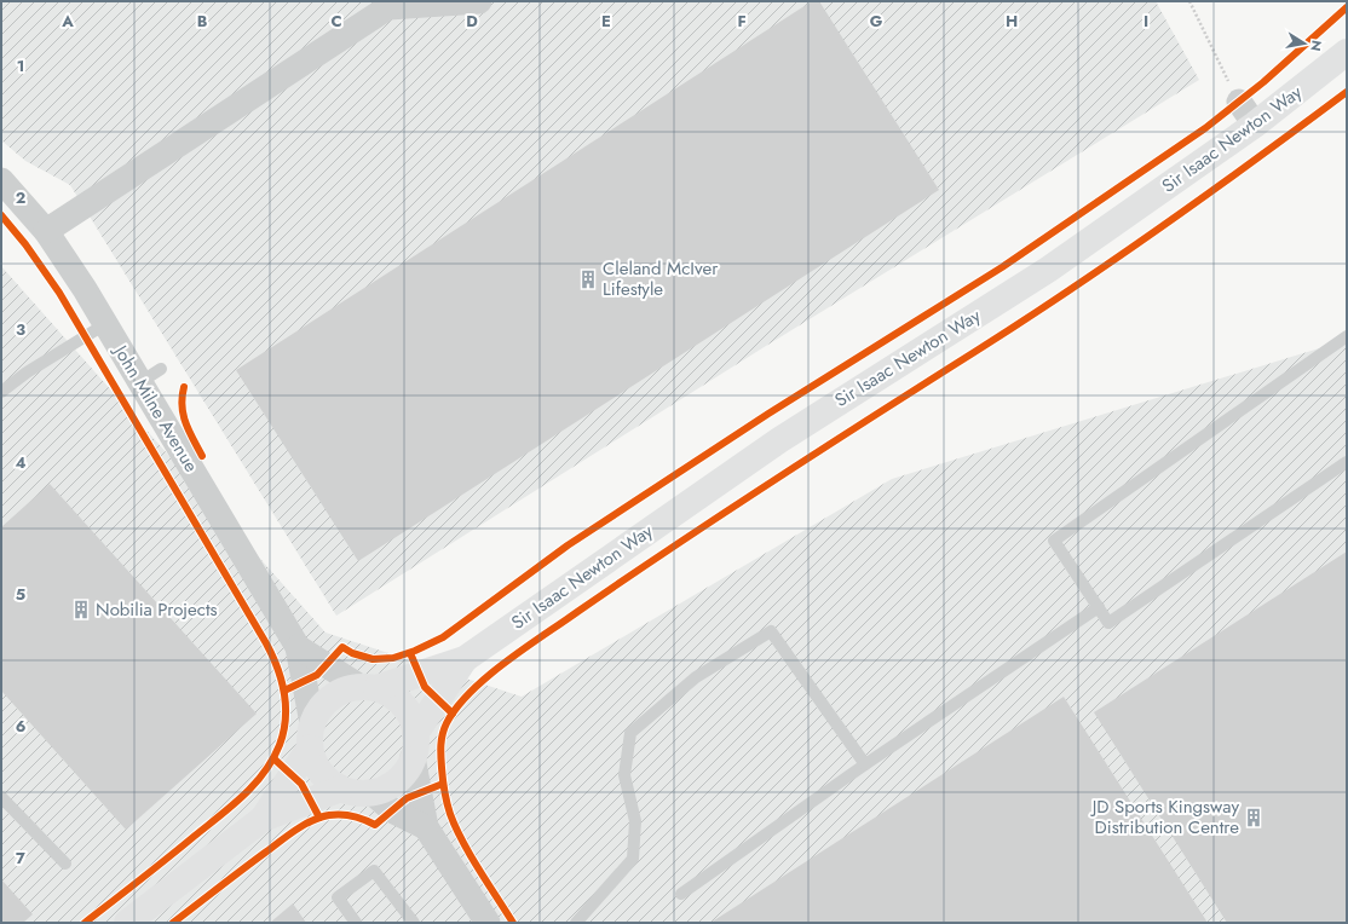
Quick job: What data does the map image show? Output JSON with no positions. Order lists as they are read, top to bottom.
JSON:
{
  "streets": {
    "highway": ["Sir Isaac Newton Way"],
    "street": ["John Milne Avenue"]
  },
  "crossings": [
    ["Sir Isaac Newton Way", "John Milne Avenue"]
  ],
  "places": {
    "building": ["Cleland McIver Lifestyle", "Nobilia Projects", "JD Sports Kingsway Distribution Centre"]
  },
  "north": "right",
  "grid": {
    "columns": [
      "A",
      "B",
      "C",
      "D",
      "E",
      "F",
      "G",
      "H",
      "I"
    ],
    "rows": [
      "1",
      "2",
      "3",
      "4",
      "5",
      "6",
      "7"
    ]
  }
}
